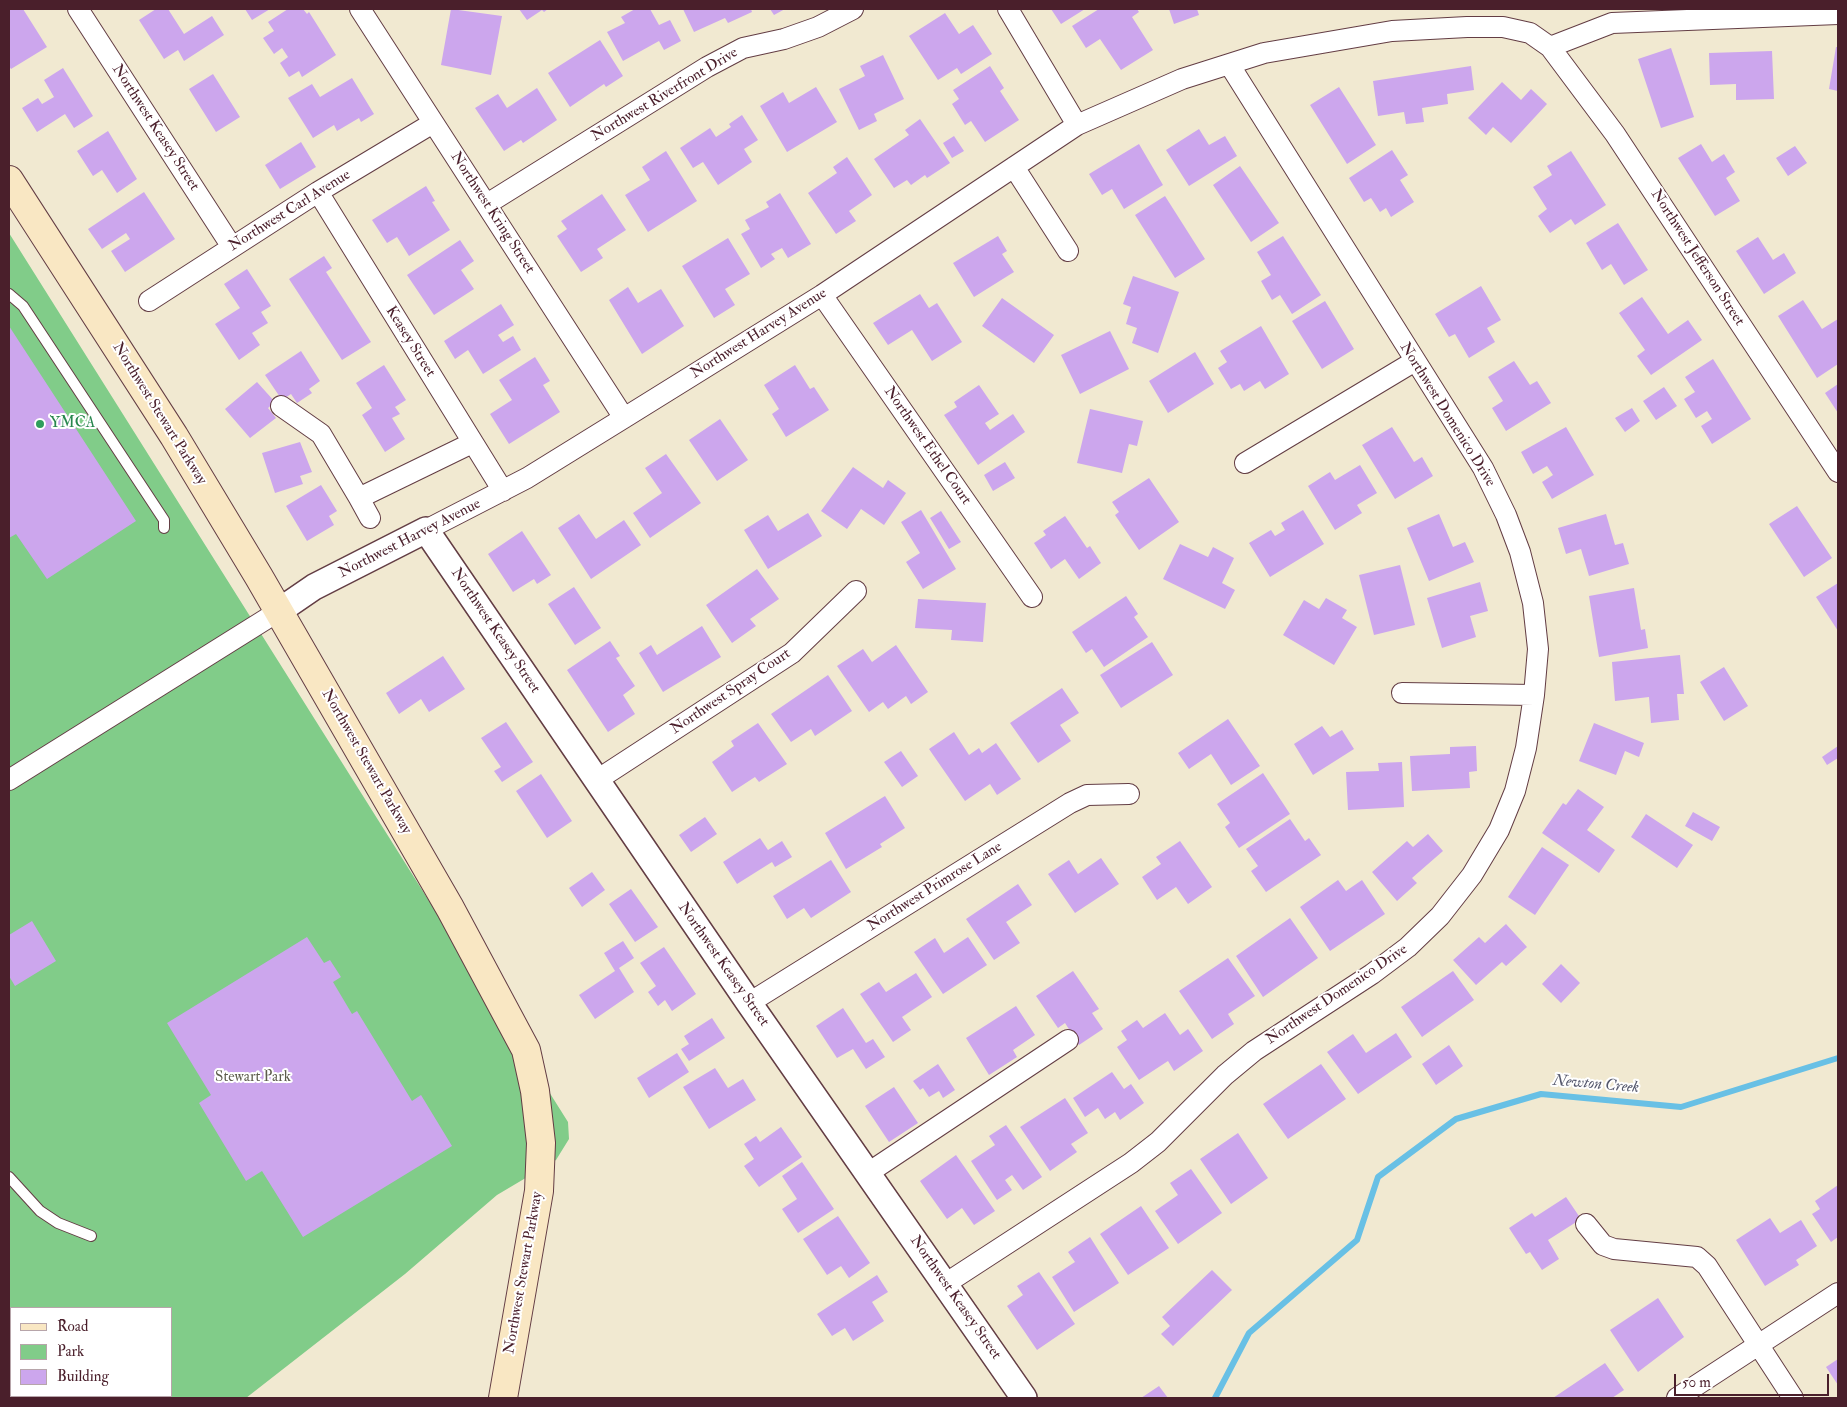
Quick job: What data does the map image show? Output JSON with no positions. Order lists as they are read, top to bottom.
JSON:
{
  "streets": {
    "main road": ["Northwest Stewart Parkway"],
    "street": [
      "Northwest Riverfront Drive",
      "Northwest Keasey Street",
      "Northwest Carl Avenue",
      "Northwest Kring Street",
      "Northwest Jefferson Street",
      "Northwest Harvey Avenue",
      "Keasey Street",
      "Northwest Domenico Drive",
      "Northwest Ethel Court",
      "Northwest Spray Court",
      "Northwest Primrose Lane"
    ]
  },
  "crossings": [
    ["Northwest Riverfront Drive", "Northwest Kring Street"],
    ["Northwest Keasey Street", "Northwest Carl Avenue"],
    ["Northwest Keasey Street", "Northwest Harvey Avenue"],
    ["Northwest Keasey Street", "Northwest Domenico Drive"],
    ["Northwest Keasey Street", "Northwest Spray Court"],
    ["Northwest Keasey Street", "Northwest Primrose Lane"],
    ["Northwest Carl Avenue", "Northwest Kring Street"],
    ["Northwest Carl Avenue", "Keasey Street"],
    ["Northwest Kring Street", "Northwest Harvey Avenue"],
    ["Northwest Jefferson Street", "Northwest Harvey Avenue"],
    ["Northwest Harvey Avenue", "Keasey Street"],
    ["Northwest Harvey Avenue", "Northwest Stewart Parkway"],
    ["Northwest Harvey Avenue", "Northwest Domenico Drive"],
    ["Northwest Harvey Avenue", "Northwest Ethel Court"]
  ],
  "water": ["Newton Creek"],
  "parks": ["Stewart Park"],
  "places": ["YMCA"],
  "legend": ["Road", "Park", "Building"],
  "scale_bar": "50 m"
}
